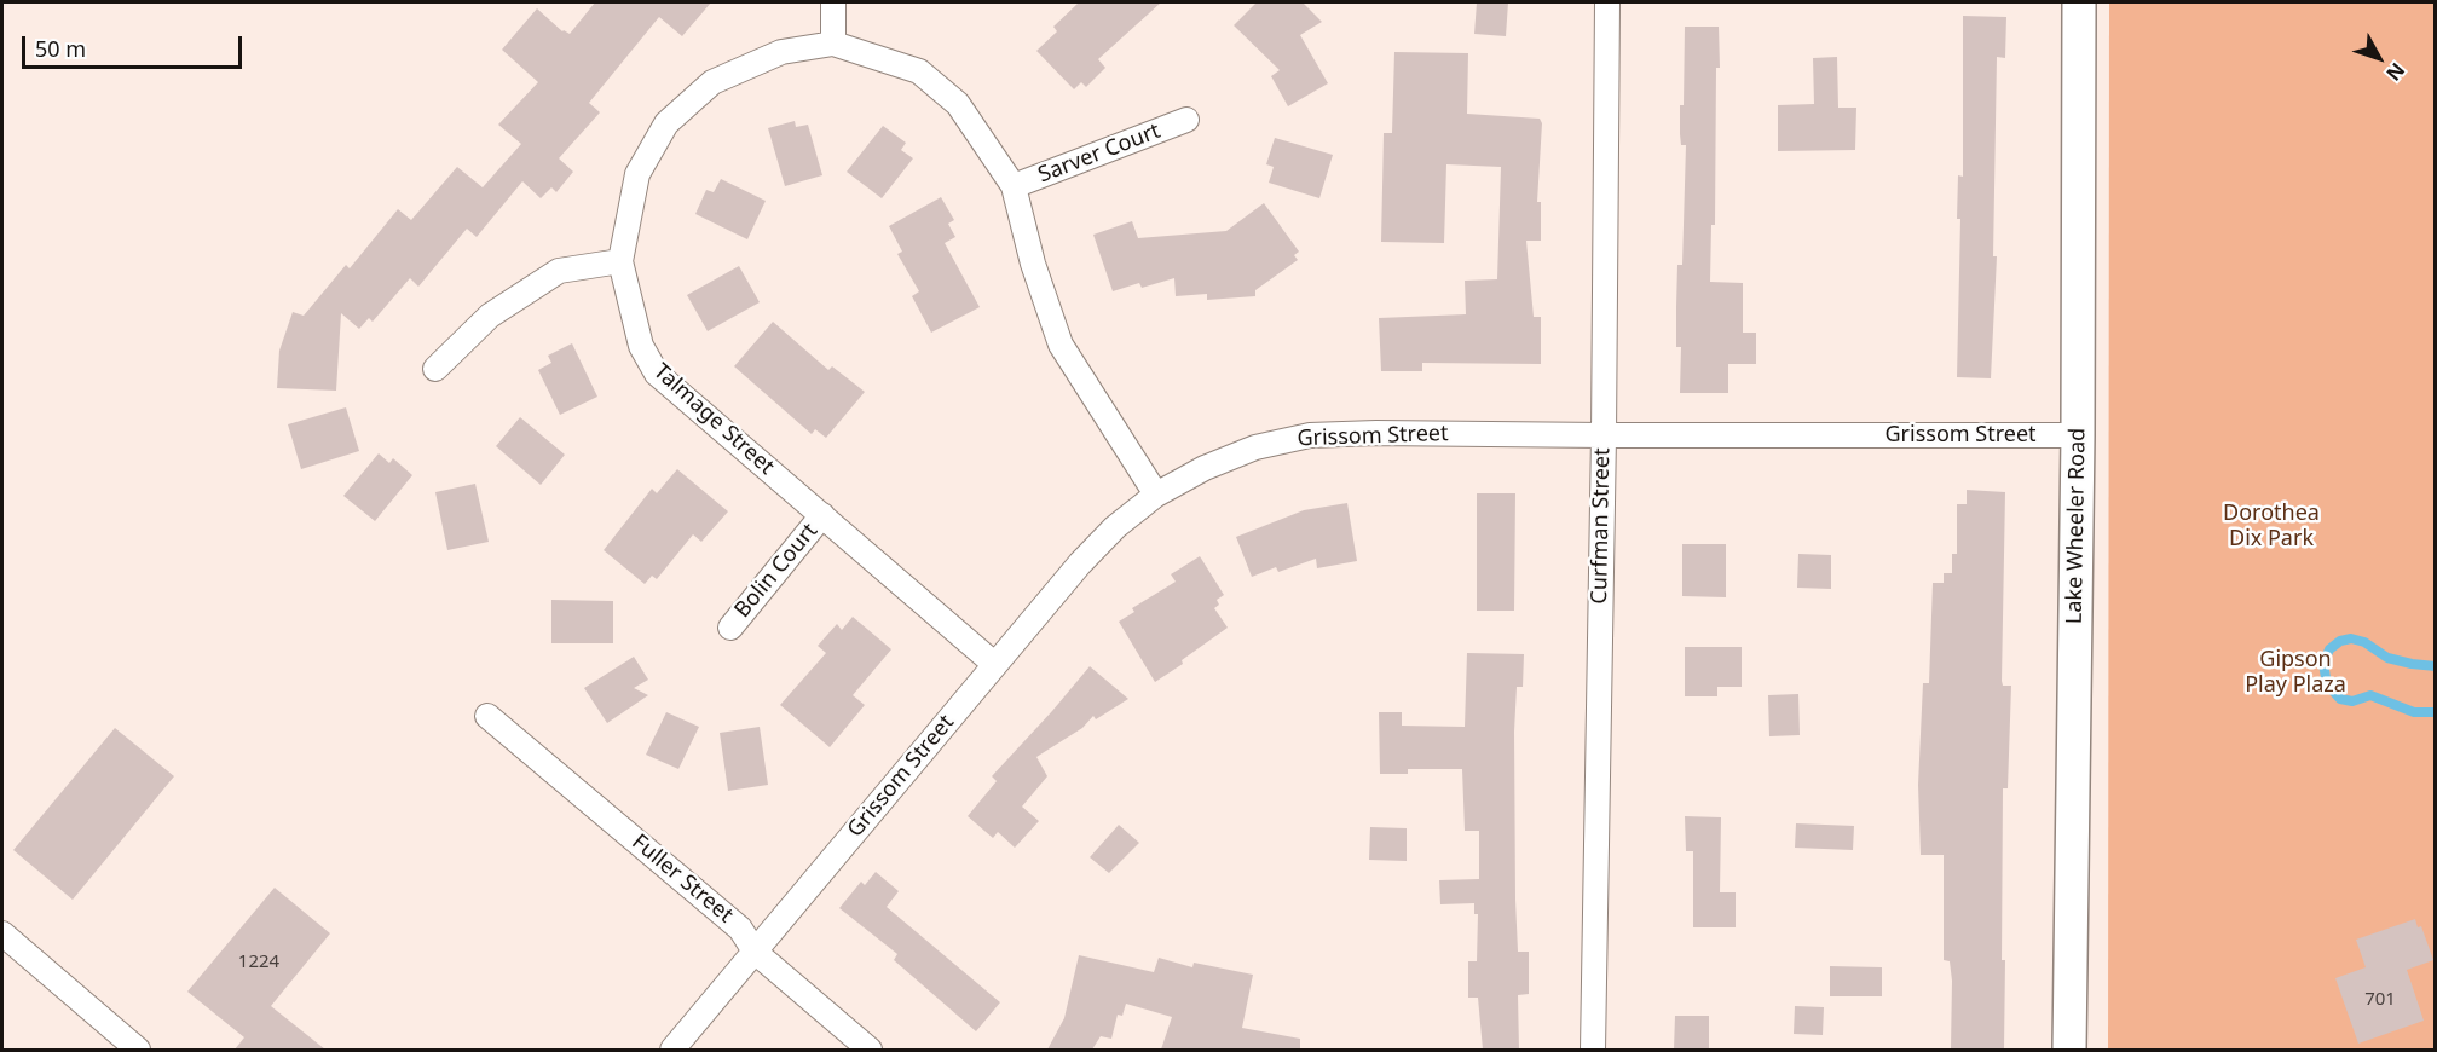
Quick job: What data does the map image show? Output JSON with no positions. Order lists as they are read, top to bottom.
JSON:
{
  "streets": {
    "main road": ["Lake Wheeler Road"],
    "street": [
      "Sarver Court",
      "Talmage Street",
      "Grissom Street",
      "Curfman Street",
      "Bolin Court",
      "Fuller Street"
    ]
  },
  "crossings": [
    ["Sarver Court", "Talmage Street"],
    ["Talmage Street", "Grissom Street"],
    ["Talmage Street", "Bolin Court"],
    ["Grissom Street", "Curfman Street"],
    ["Grissom Street", "Lake Wheeler Road"],
    ["Grissom Street", "Fuller Street"]
  ],
  "parks": ["Dorothea Dix Park", "Gipson Play Plaza"],
  "house_numbers": ["1224", "701"],
  "scale_bar": "50 m",
  "north": "bottom right"
}
